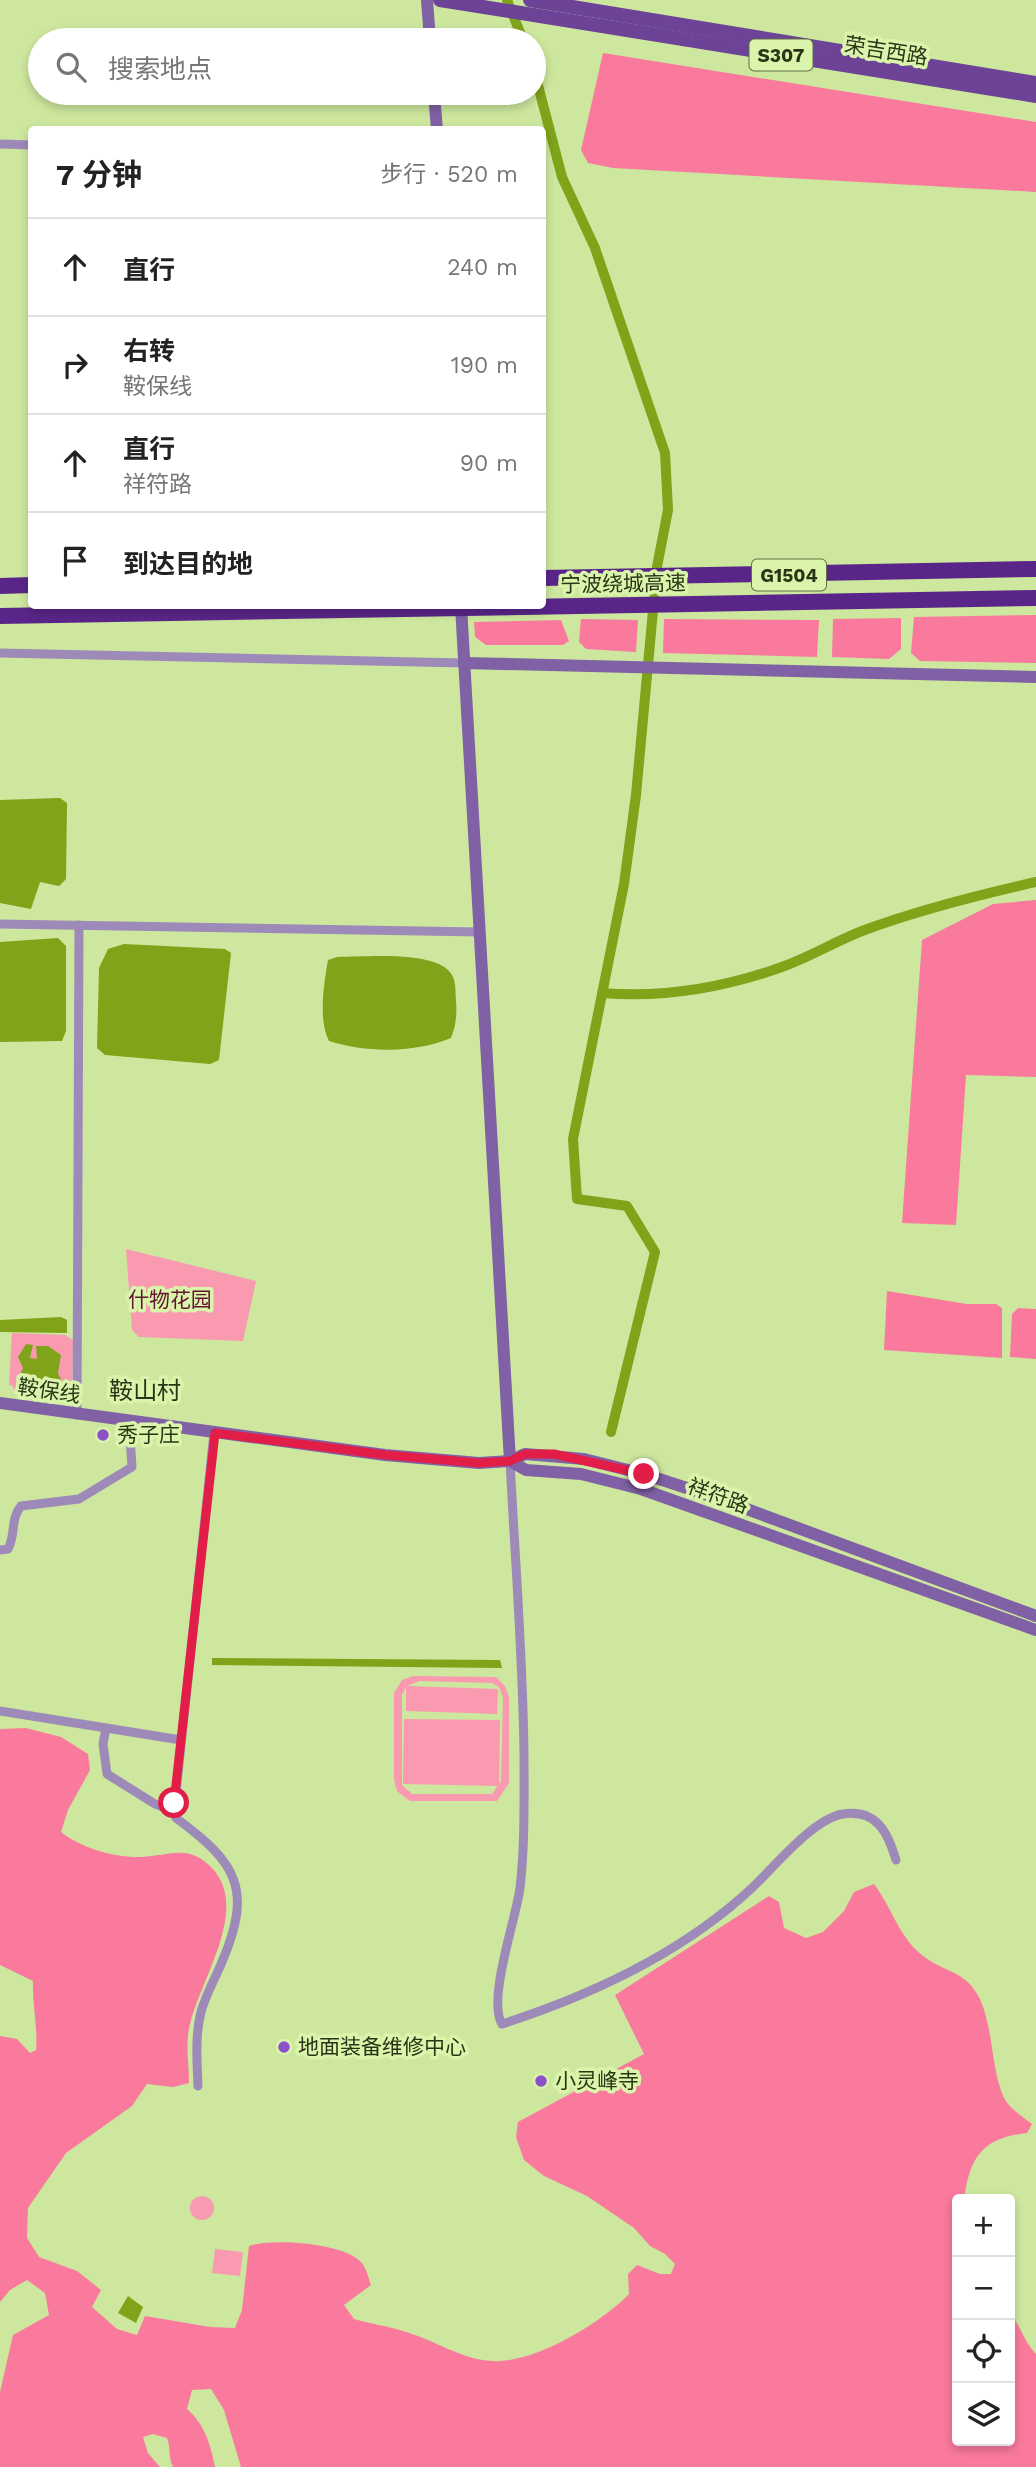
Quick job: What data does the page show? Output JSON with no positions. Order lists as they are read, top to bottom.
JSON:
{
  "streets": {
    "highway": ["G1504", "宁波绕城高速"],
    "main road": [
      "荣吉西路",
      "S307",
      "鞍保线",
      "祥符路"
    ]
  },
  "crossings": [
    ["鞍保线", "祥符路"]
  ],
  "districts": ["鞍山村"],
  "parks": ["什物花园"],
  "places": ["秀子庄", "地面装备维修中心", "小灵峰寺"],
  "page": {
    "search": "搜索地点",
    "heading": ["7 分钟", "步行 · 520 m"],
    "list": [
      ["直行", "240 m"],
      ["右转", "鞍保线", "190 m"],
      ["直行", "祥符路", "90 m"],
      "到达目的地"
    ],
    "map_buttons": ["+", "−"]
  }
}
